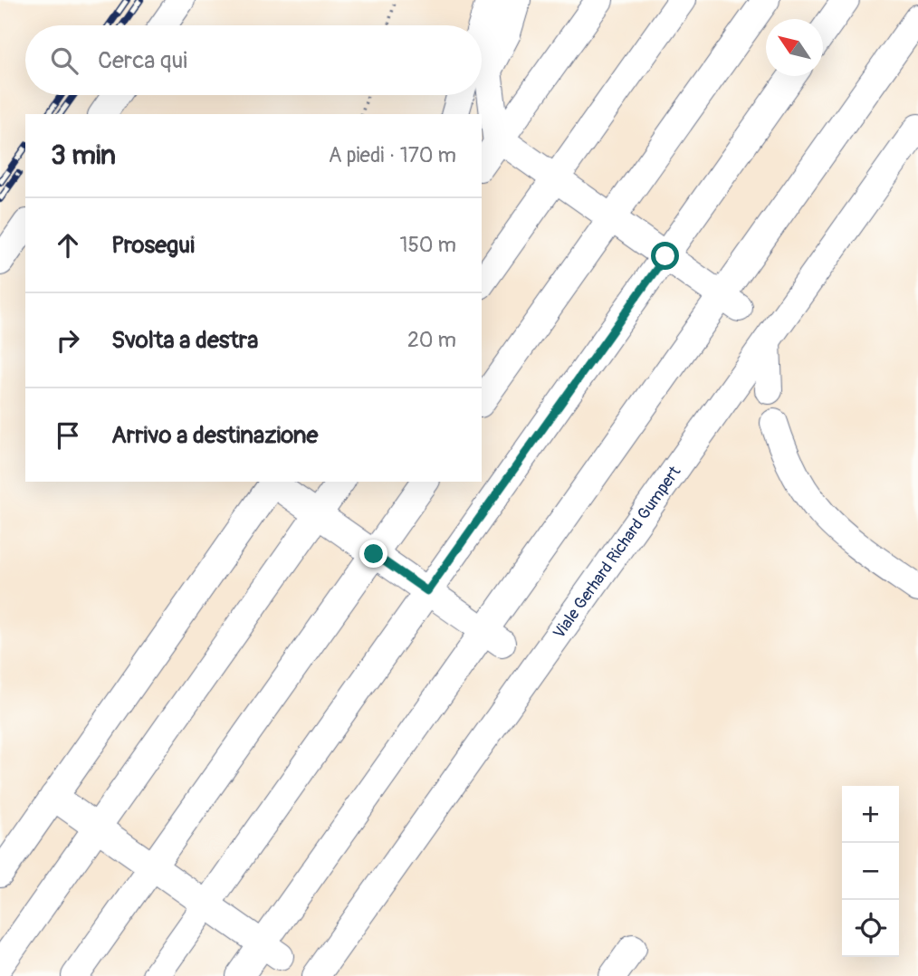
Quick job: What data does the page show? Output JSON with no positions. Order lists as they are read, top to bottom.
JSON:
{
  "streets": {
    "street": ["Viale Gerhard Richard Gumpert"]
  },
  "north": "top left",
  "page": {
    "search": "Cerca qui",
    "heading": ["3 min", "A piedi · 170 m"],
    "list": [
      ["Prosegui", "150 m"],
      ["Svolta a destra", "20 m"],
      "Arrivo a destinazione"
    ],
    "map_buttons": ["+", "−"]
  }
}
